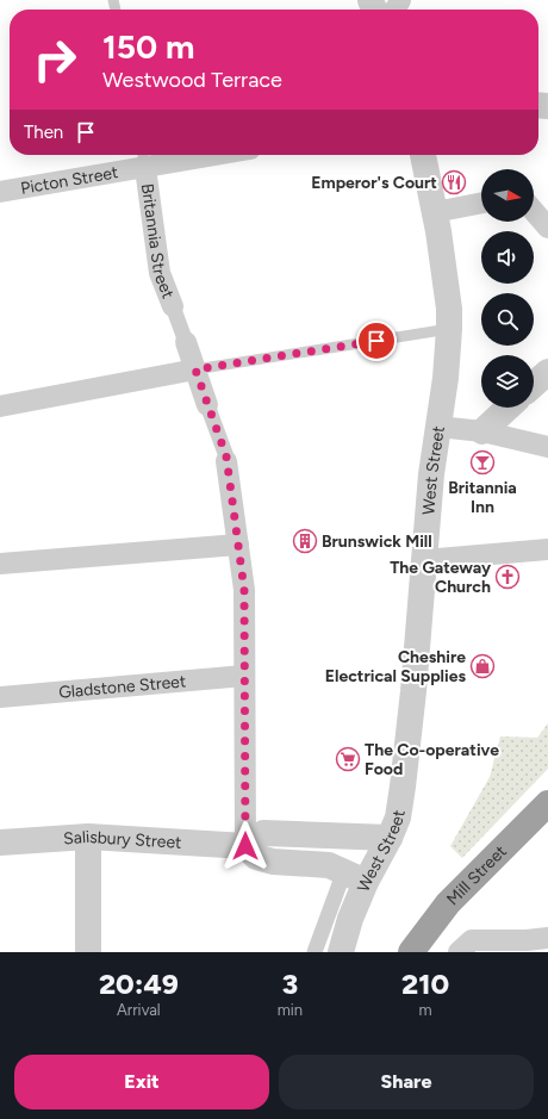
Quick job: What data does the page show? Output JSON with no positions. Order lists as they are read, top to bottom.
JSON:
{
  "streets": {
    "highway": ["Mill Street"],
    "street": [
      "Picton Street",
      "Britannia Street",
      "West Street",
      "Gladstone Street",
      "Salisbury Street"
    ]
  },
  "crossings": [
    ["Picton Street", "Britannia Street"],
    ["Britannia Street", "Gladstone Street"],
    ["Britannia Street", "Salisbury Street"]
  ],
  "places": {
    "restaurant": ["Emperor's Court"],
    "bar": ["Britannia Inn"],
    "building": ["Brunswick Mill"],
    "church": ["The Gateway Church"],
    "shop": ["Cheshire Electrical Supplies"],
    "supermarket": ["The Co-operative Food"]
  },
  "north": "right",
  "page": {
    "turn": ["150 m", "Westwood Terrace"],
    "then": "Then",
    "eta": [
      "20:49",
      "Arrival",
      "3",
      "min",
      "210",
      "m"
    ],
    "buttons": ["Exit", "Share"]
  }
}
